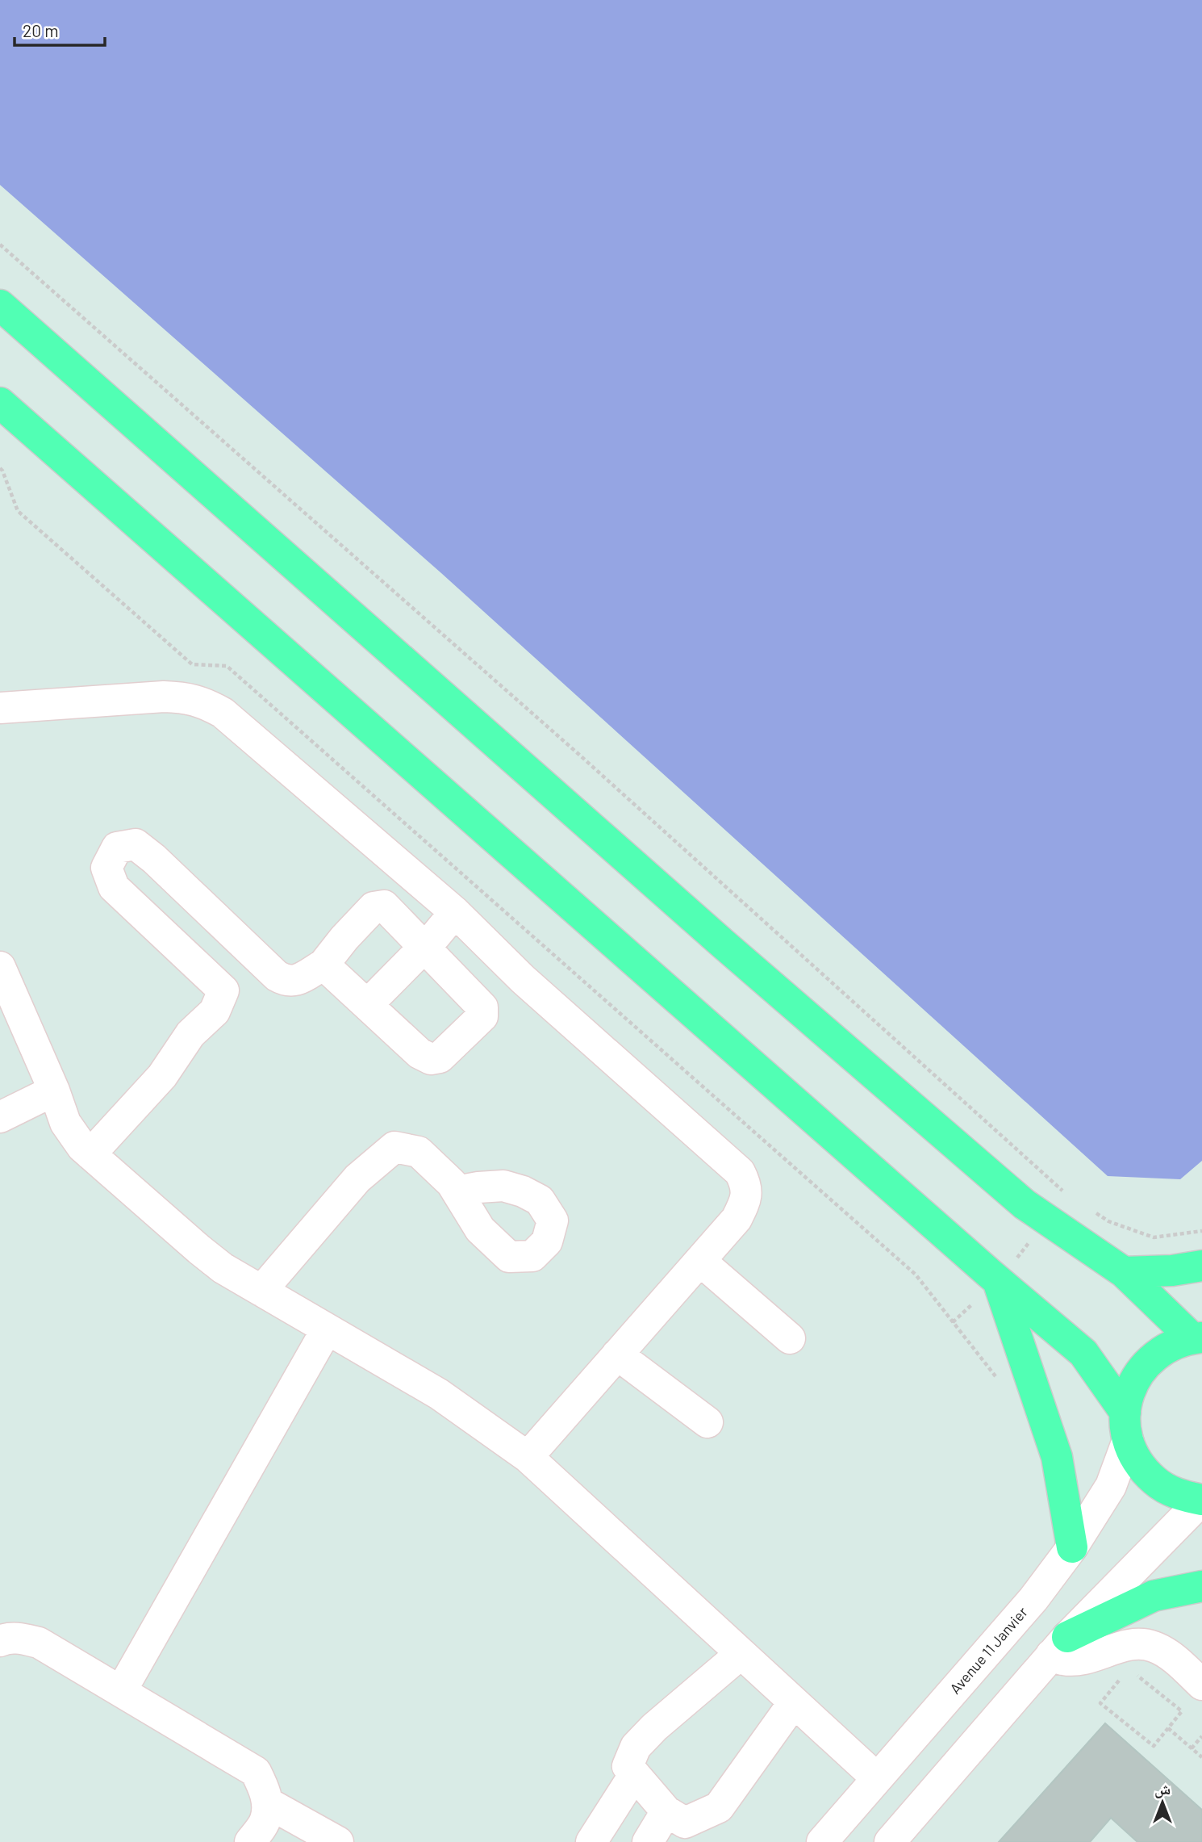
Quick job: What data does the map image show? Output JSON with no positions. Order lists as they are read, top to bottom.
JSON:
{
  "streets": {
    "street": ["Avenue 11 Janvier"]
  },
  "scale_bar": "20 m",
  "north": "top"
}
